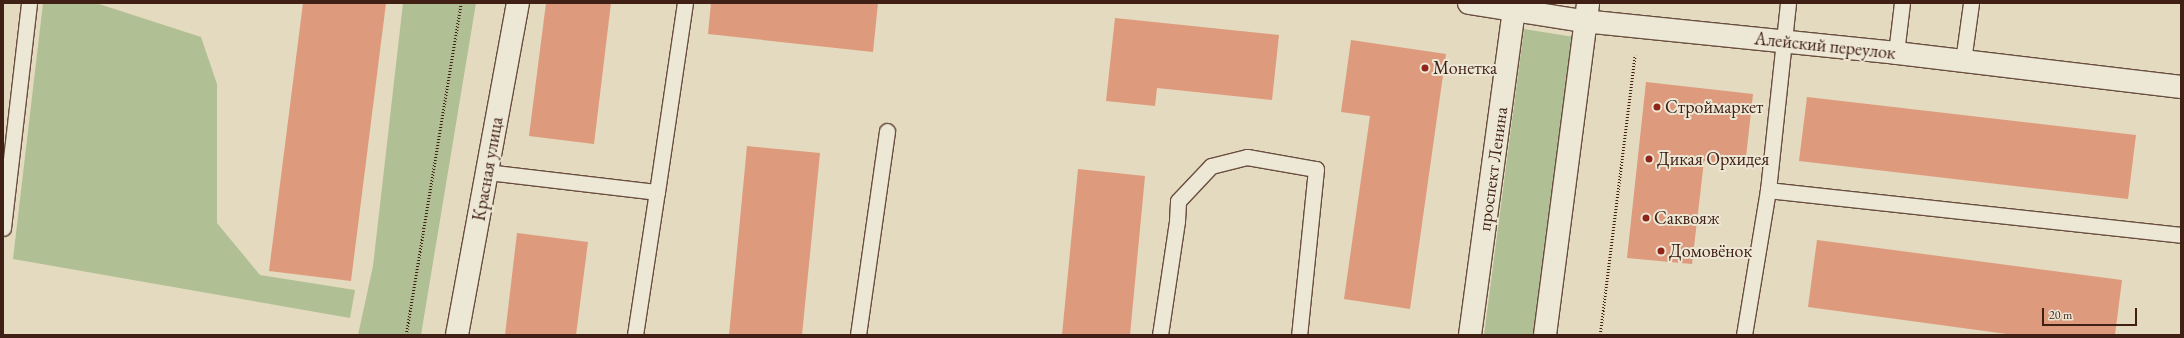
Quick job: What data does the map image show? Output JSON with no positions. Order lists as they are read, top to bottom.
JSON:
{
  "streets": {
    "street": ["Алейский переулок", "Красная улица", "проспект Ленина"]
  },
  "crossings": [
    ["Алейский переулок", "проспект Ленина"]
  ],
  "places": [
    "Монетка",
    "Строймаркет",
    "Дикая Орхидея",
    "Саквояж",
    "Домовёнок"
  ],
  "scale_bar": "20 m"
}
